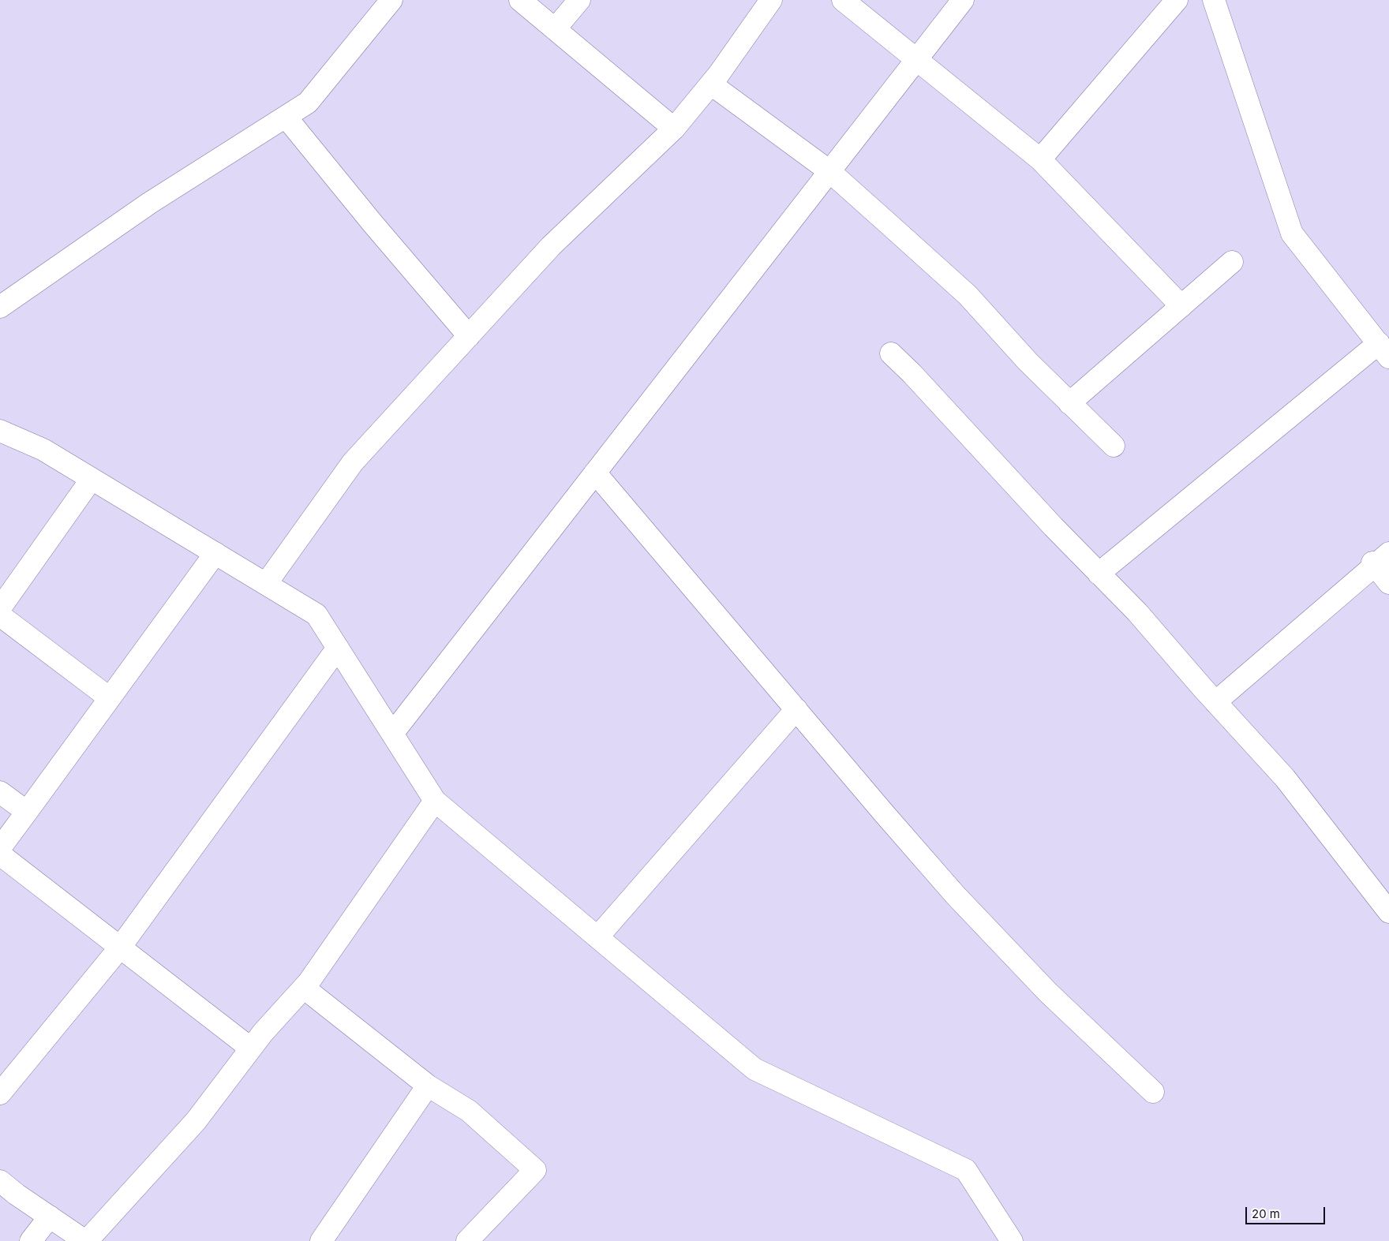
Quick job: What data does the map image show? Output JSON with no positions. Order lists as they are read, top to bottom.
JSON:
{
  "scale_bar": "20 m"
}
